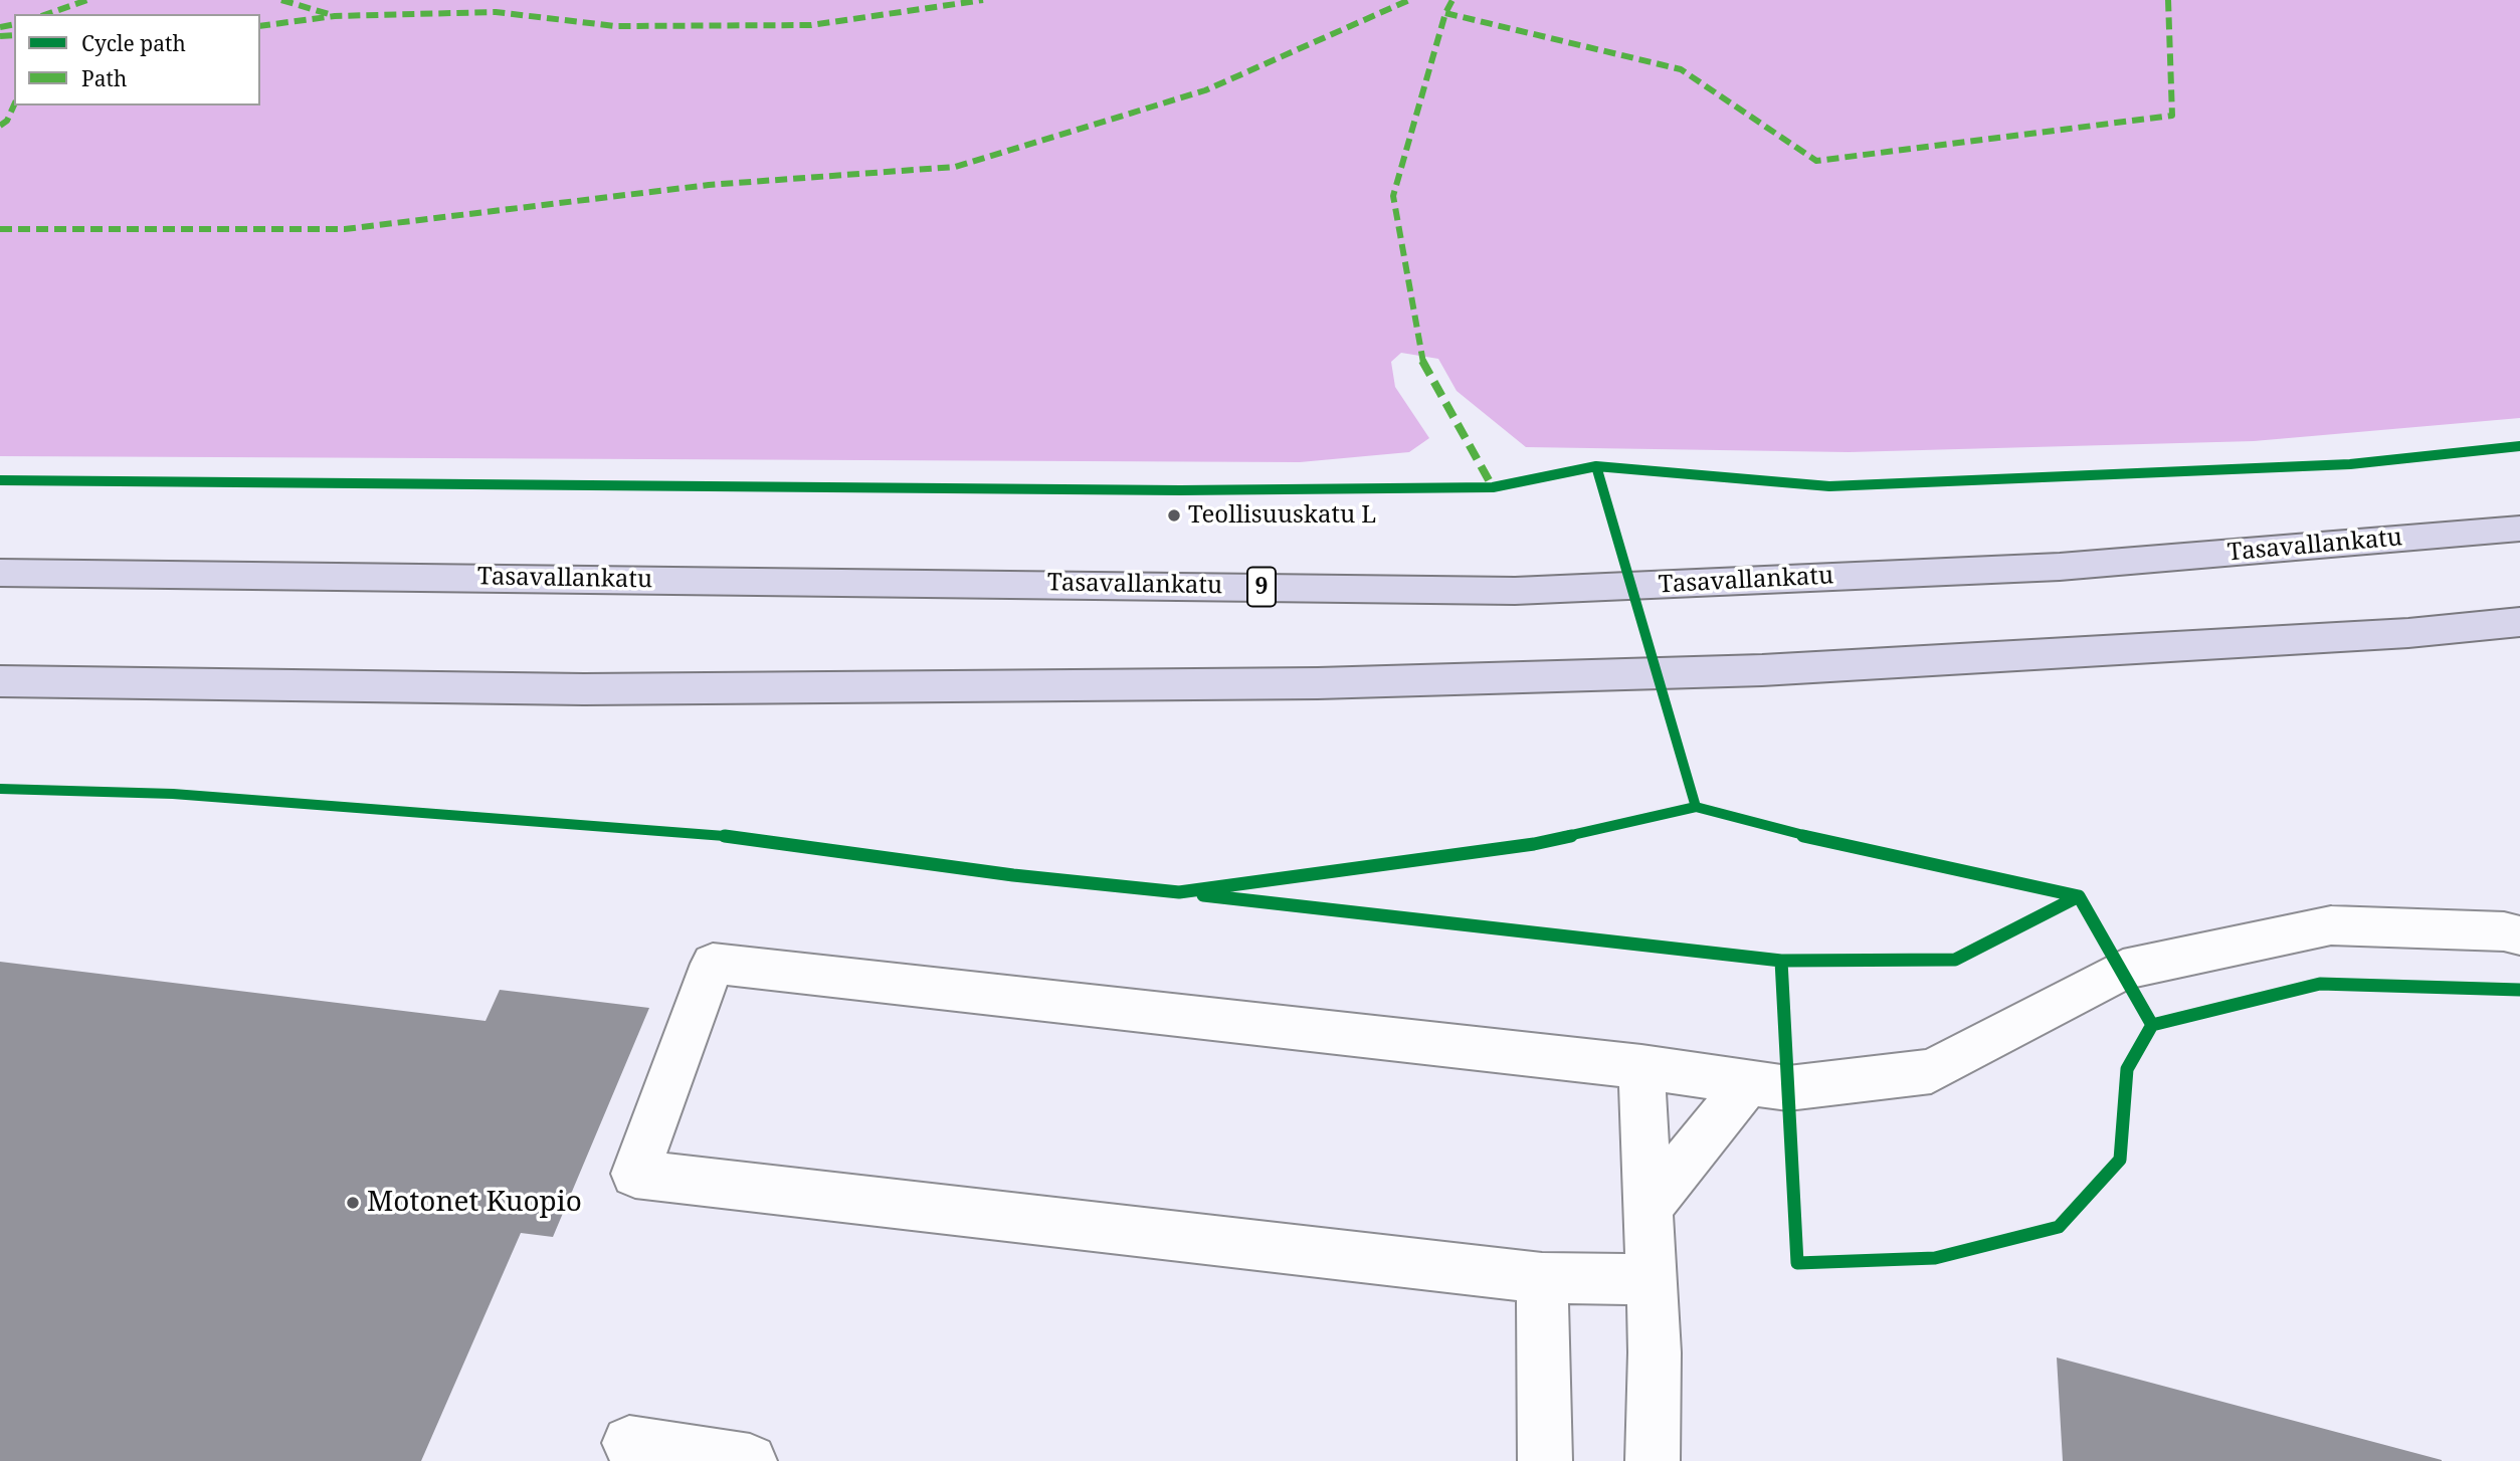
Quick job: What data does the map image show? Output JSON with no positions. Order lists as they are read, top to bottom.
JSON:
{
  "streets": {
    "main road": ["Tasavallankatu", "9"]
  },
  "places": ["Teollisuuskatu L", "Motonet Kuopio"],
  "legend": ["Cycle path", "Path"]
}
